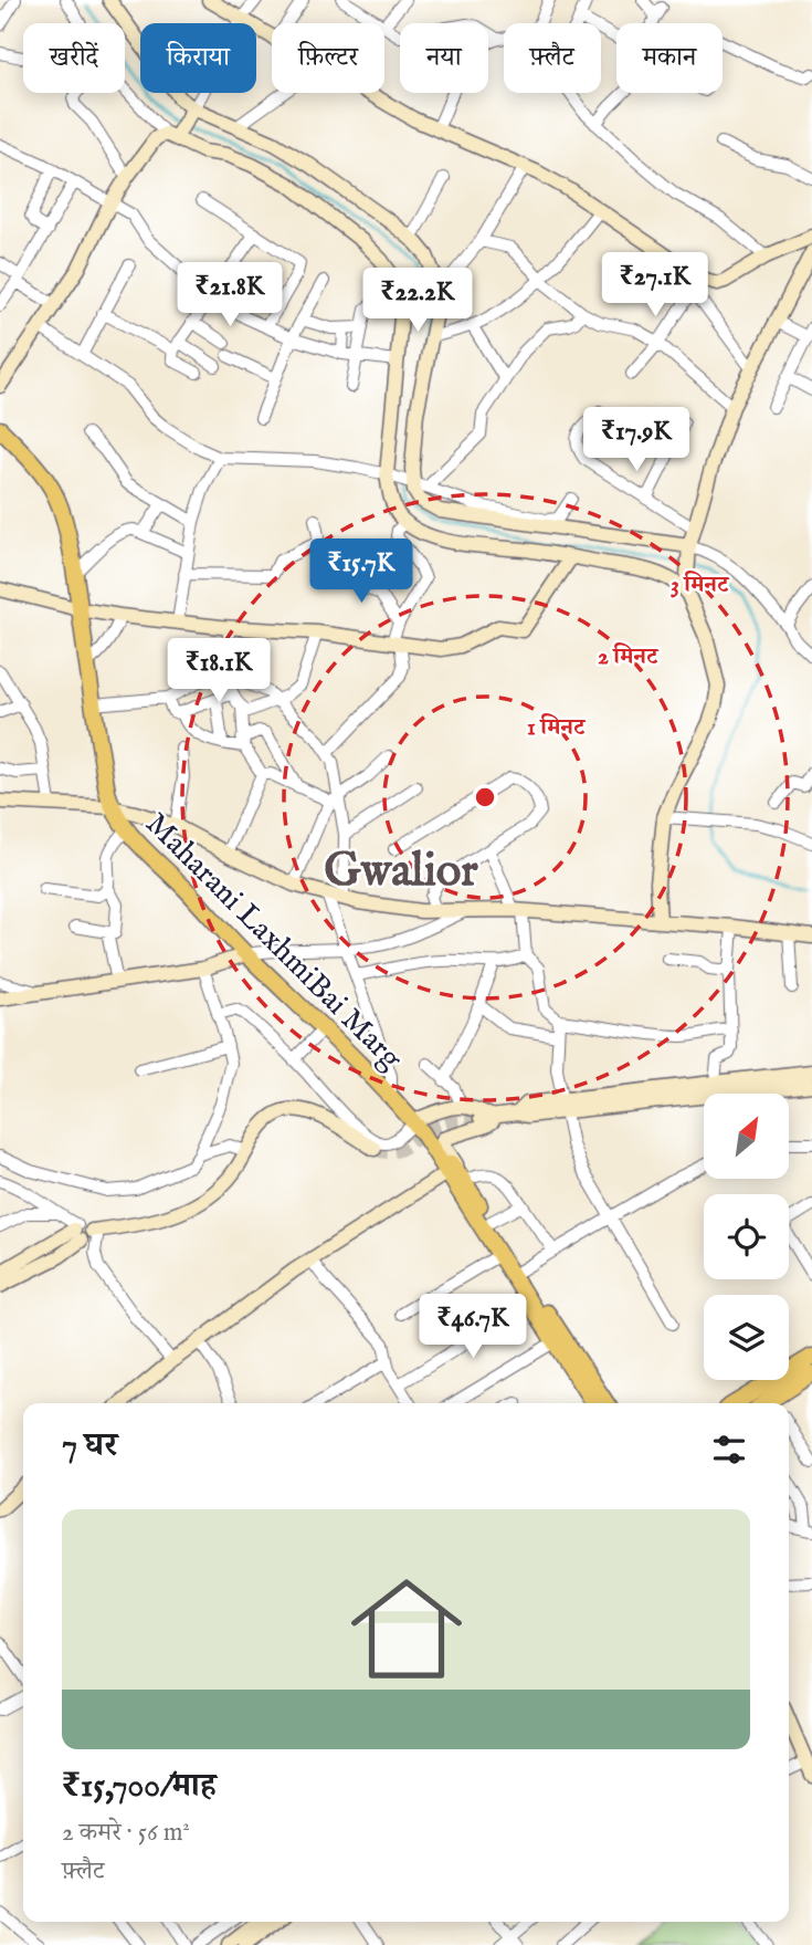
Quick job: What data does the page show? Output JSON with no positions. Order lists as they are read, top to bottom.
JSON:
{
  "streets": {
    "main road": ["Maharani LaxhmiBai Marg"]
  },
  "districts": ["Gwalior"],
  "north": "top right",
  "page": {
    "chip": [
      "खरीदें",
      "किराया",
      "फ़िल्टर",
      "नया",
      "फ़्लैट",
      "मकान"
    ],
    "price": [
      "₹27.1K",
      "₹21.8K",
      "₹22.2K",
      "₹17.9K",
      "₹15.7K",
      "₹18.1K",
      "₹46.7K"
    ],
    "heading": "7 घर",
    "list": [
      {
        "name": "₹15,700/माह",
        "note": "2 कमरे · 56 m² · फ़्लैट"
      }
    ]
  },
  "rings": ["3 मिनट", "2 मिनट", "1 मिनट"]
}
